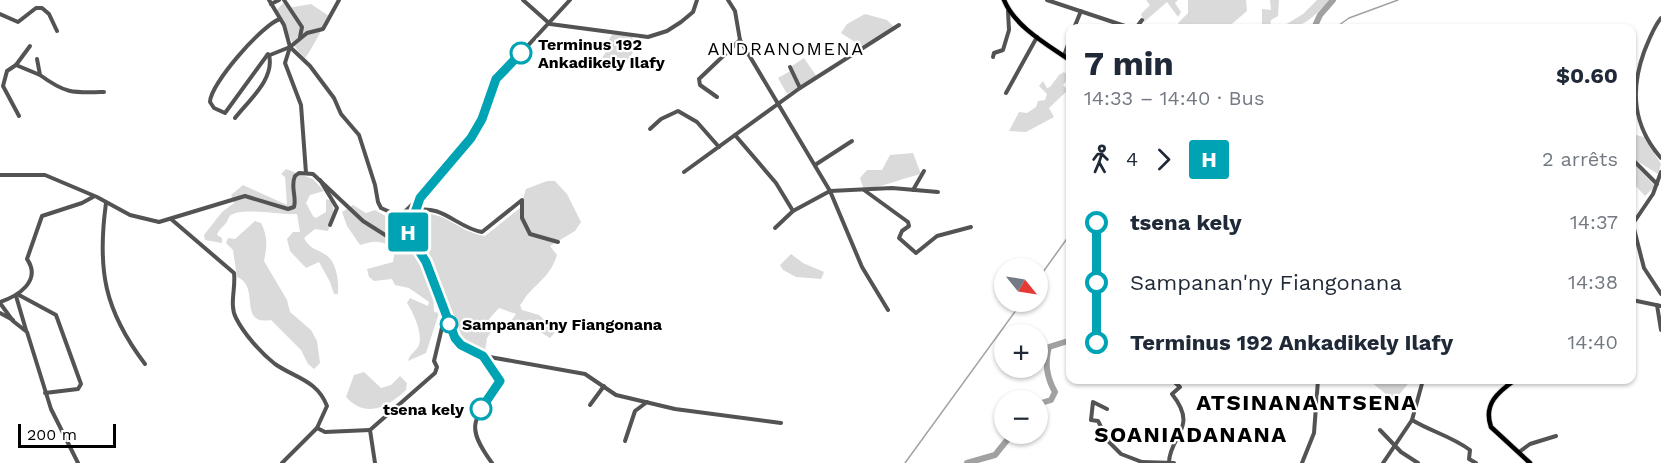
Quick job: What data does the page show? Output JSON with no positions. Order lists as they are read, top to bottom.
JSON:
{
  "districts": ["ANDRANOMENA", "ATSINANANTSENA", "SOANIADANANA"],
  "places": ["Terminus 192 Ankadikely Ilafy", "Sampanan'ny Fiangonana", "tsena kely"],
  "lines": ["bus line H"],
  "scale_bar": "200 m",
  "north": "bottom right",
  "page": {
    "on_map": "H",
    "heading": ["7 min", "14:33 – 14:40 · Bus", "$0.60"],
    "legs": ["4", "H", "2 arrêts"],
    "list": [
      {
        "name": "tsena kely",
        "value": "14:37"
      },
      {
        "name": "Sampanan'ny Fiangonana",
        "value": "14:38"
      },
      {
        "name": "Terminus 192 Ankadikely Ilafy",
        "value": "14:40"
      }
    ],
    "map_buttons": ["+", "−"],
    "scale": "200 m"
  }
}
